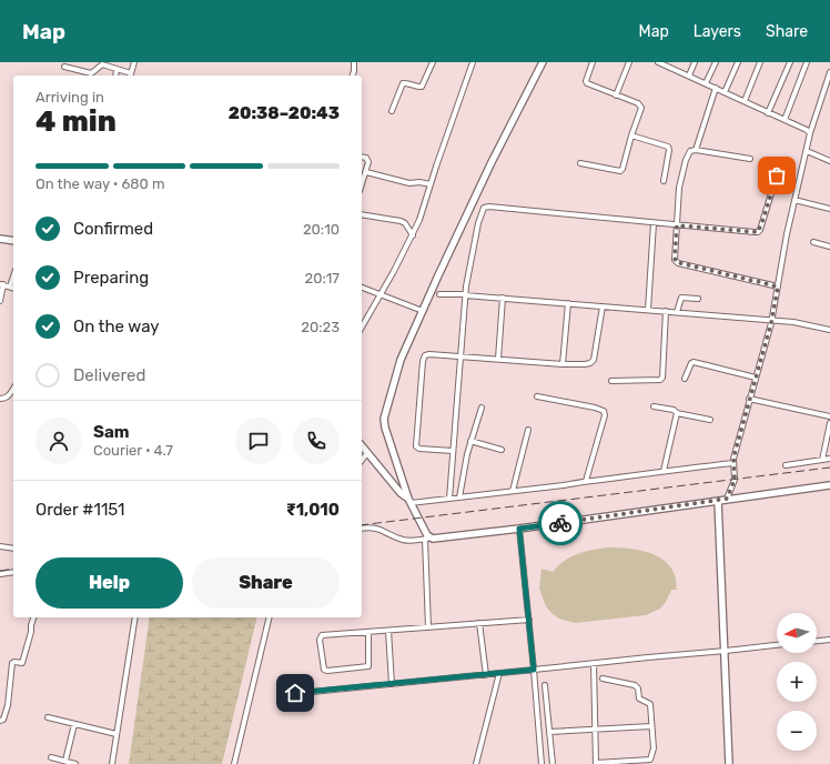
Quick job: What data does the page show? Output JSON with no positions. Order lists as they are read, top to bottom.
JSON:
{
  "north": "left",
  "page": {
    "header": "Map",
    "nav": ["Map", "Layers", "Share"],
    "heading": ["4 min", "Arriving in", "20:38–20:43"],
    "panel": [
      "Sam",
      "Courier · 4.7",
      "Order #1151",
      "₹1,010"
    ],
    "bar": "On the way · 680 m",
    "list": [
      ["Confirmed", "20:10"],
      ["Preparing", "20:17"],
      ["On the way", "20:23"],
      "Delivered"
    ],
    "buttons": ["Help", "Share"],
    "map_buttons": ["+", "−"]
  }
}
